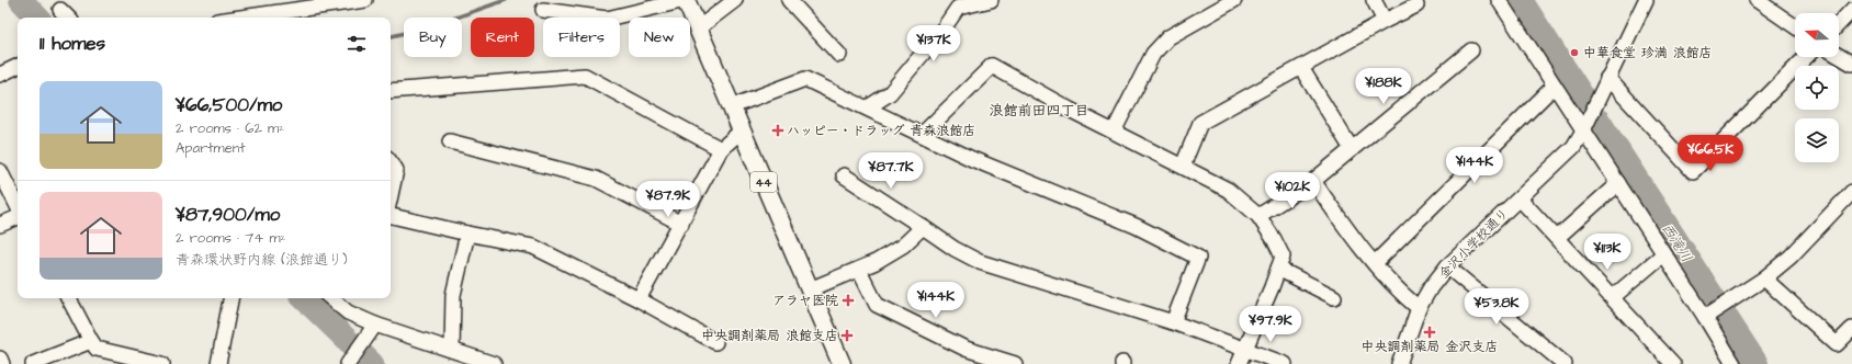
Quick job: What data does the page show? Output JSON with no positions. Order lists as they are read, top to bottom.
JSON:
{
  "streets": {
    "main road": ["44"],
    "street": ["金沢小学校通り"]
  },
  "districts": ["浪館前田四丁目"],
  "water": ["西滝川"],
  "places": {
    "other": ["中華食堂 珍満 浪館店"],
    "health": [
      "ハッピー・ドラッグ 青森浪館店",
      "アラヤ医院",
      "中央調剤薬局 金沢支店",
      "中央調剤薬局 浪館支店"
    ]
  },
  "north": "left",
  "page": {
    "chip": [
      "Buy",
      "Rent",
      "Filters",
      "New"
    ],
    "heading": "11 homes",
    "price": [
      "¥137K",
      "¥188K",
      "¥66.5K",
      "¥144K",
      "¥87.7K",
      "¥102K",
      "¥87.9K",
      "¥113K",
      "¥144K",
      "¥53.8K",
      "¥97.9K"
    ],
    "list": [
      {
        "name": "¥66,500/mo",
        "note": "2 rooms · 62 m² · Apartment"
      },
      {
        "name": "¥87,900/mo",
        "note": "2 rooms · 74 m² · 青森環状野内線 (浪館通り)"
      }
    ]
  }
}
